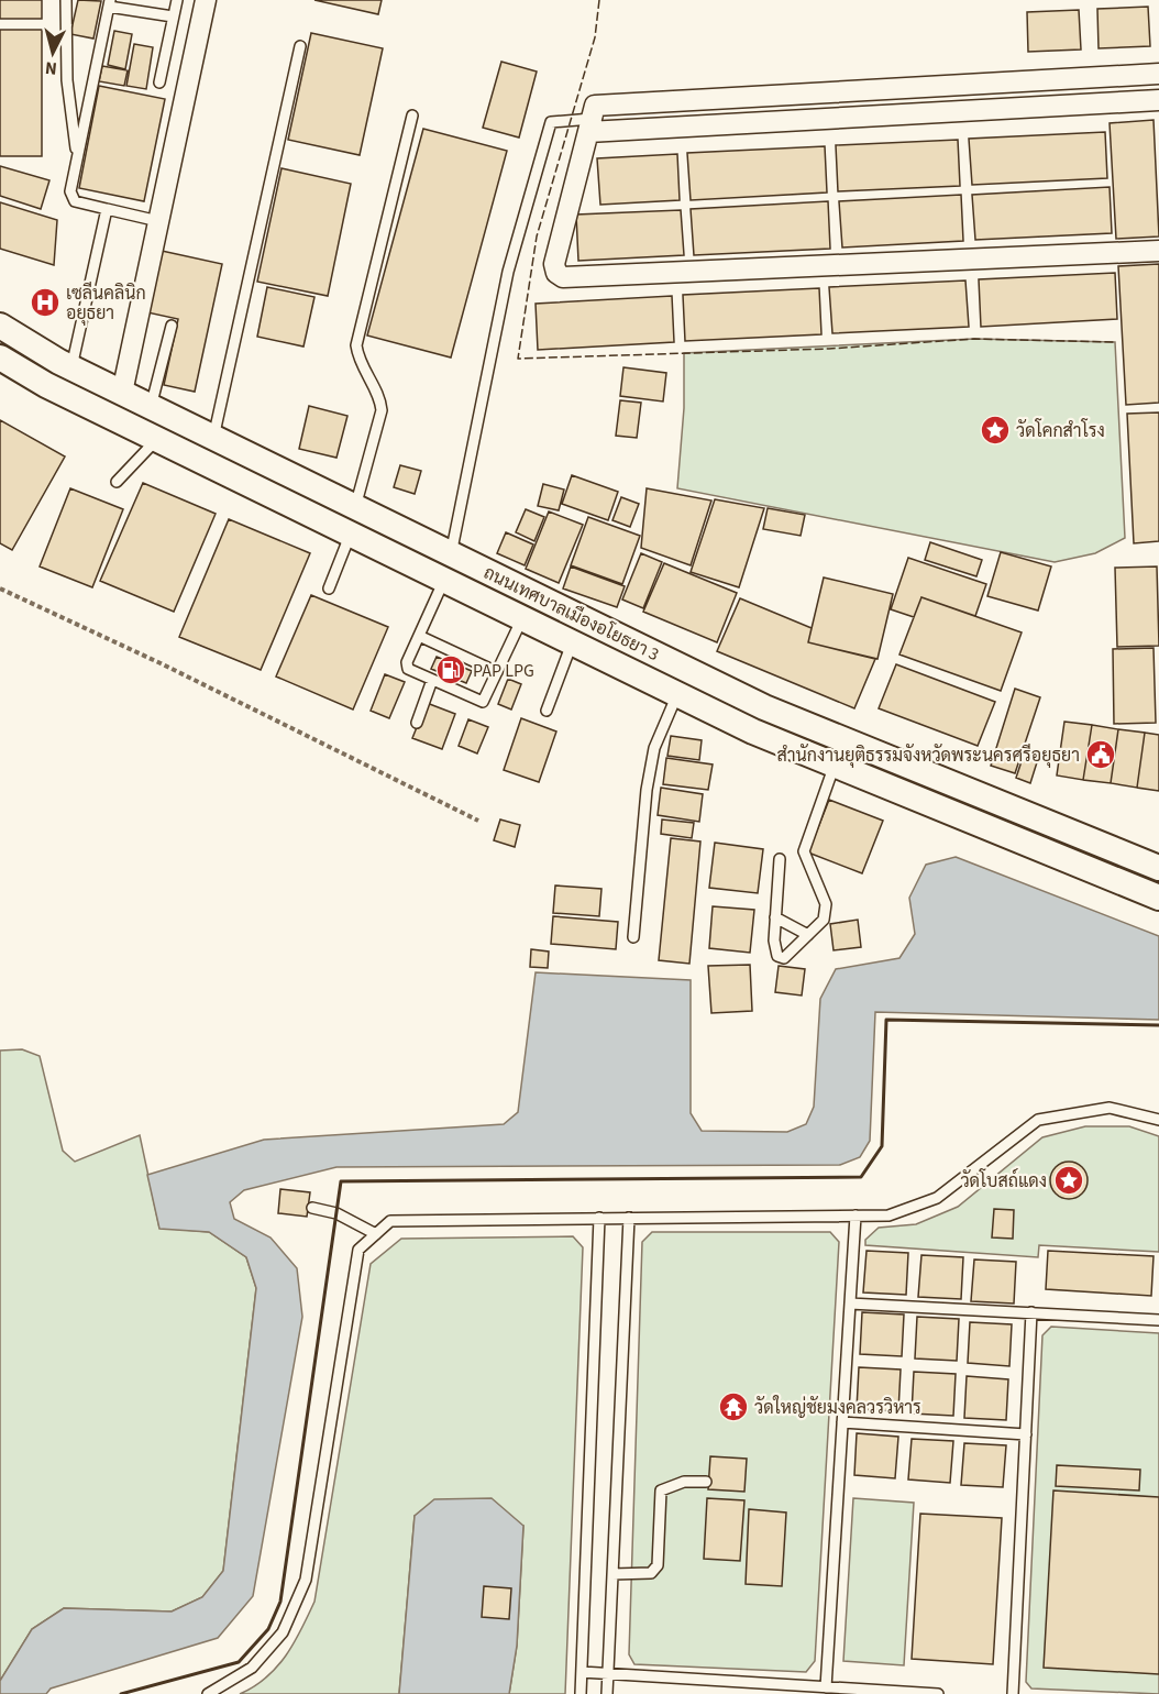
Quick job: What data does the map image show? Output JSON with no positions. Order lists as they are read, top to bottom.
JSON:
{
  "streets": {
    "street": ["ถนนเทศบาลเมืองอโยธยา 3"]
  },
  "places": {
    "hospital": ["เซลีนคลินิก อยุธยา"],
    "place": ["วัดโคกสำโรง", "วัดโบสถ์แดง"],
    "fuel station": ["PAP LPG"],
    "public building": ["สำนักงานยุติธรรมจังหวัดพระนครศรีอยุธยา"],
    "temple": ["วัดใหญ่ชัยมงคลวรวิหาร"]
  },
  "north": "bottom"
}
